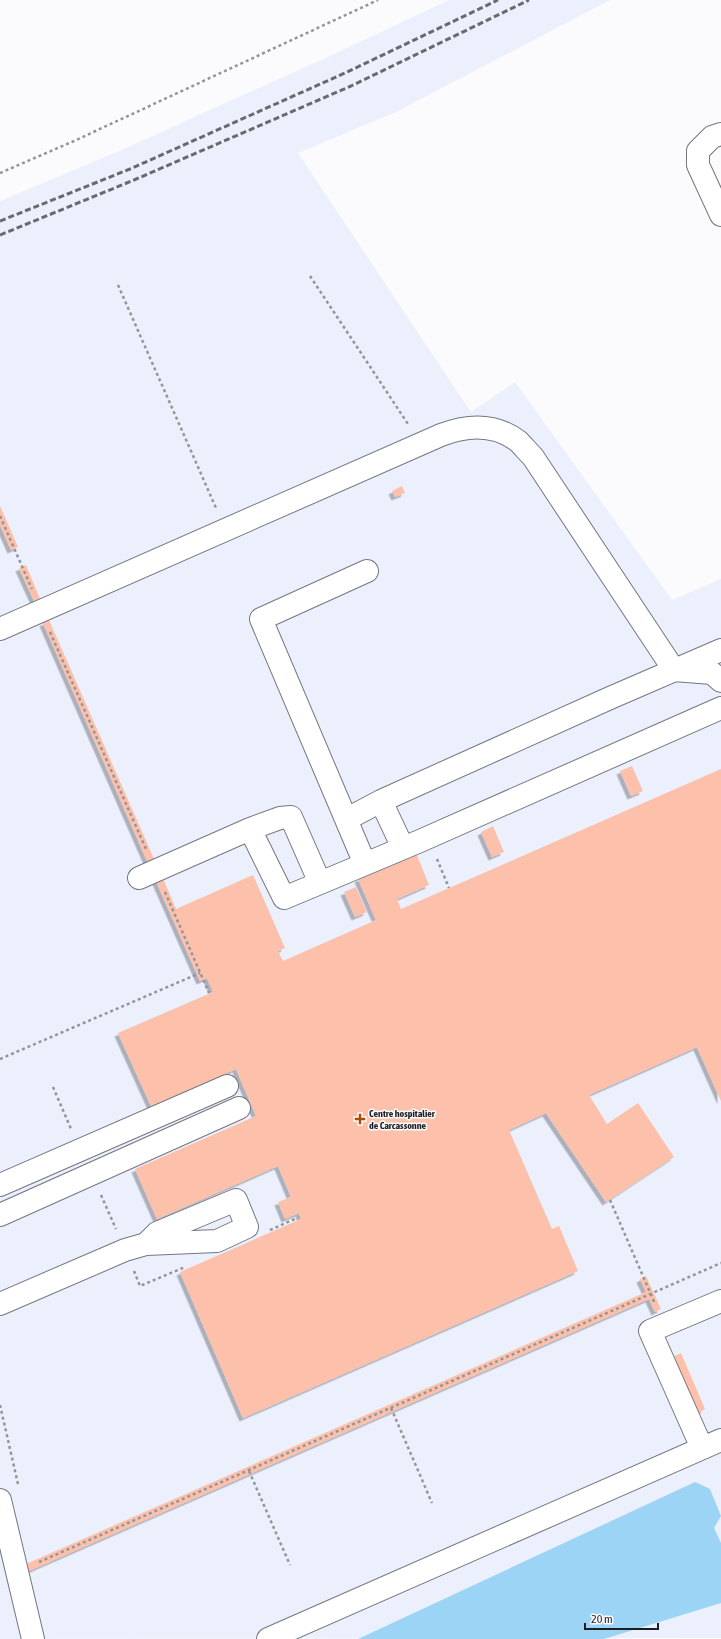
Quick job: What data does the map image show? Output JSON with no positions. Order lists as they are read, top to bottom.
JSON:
{
  "places": {
    "health": ["Centre hospitalier de Carcassonne"]
  },
  "scale_bar": "20 m"
}
